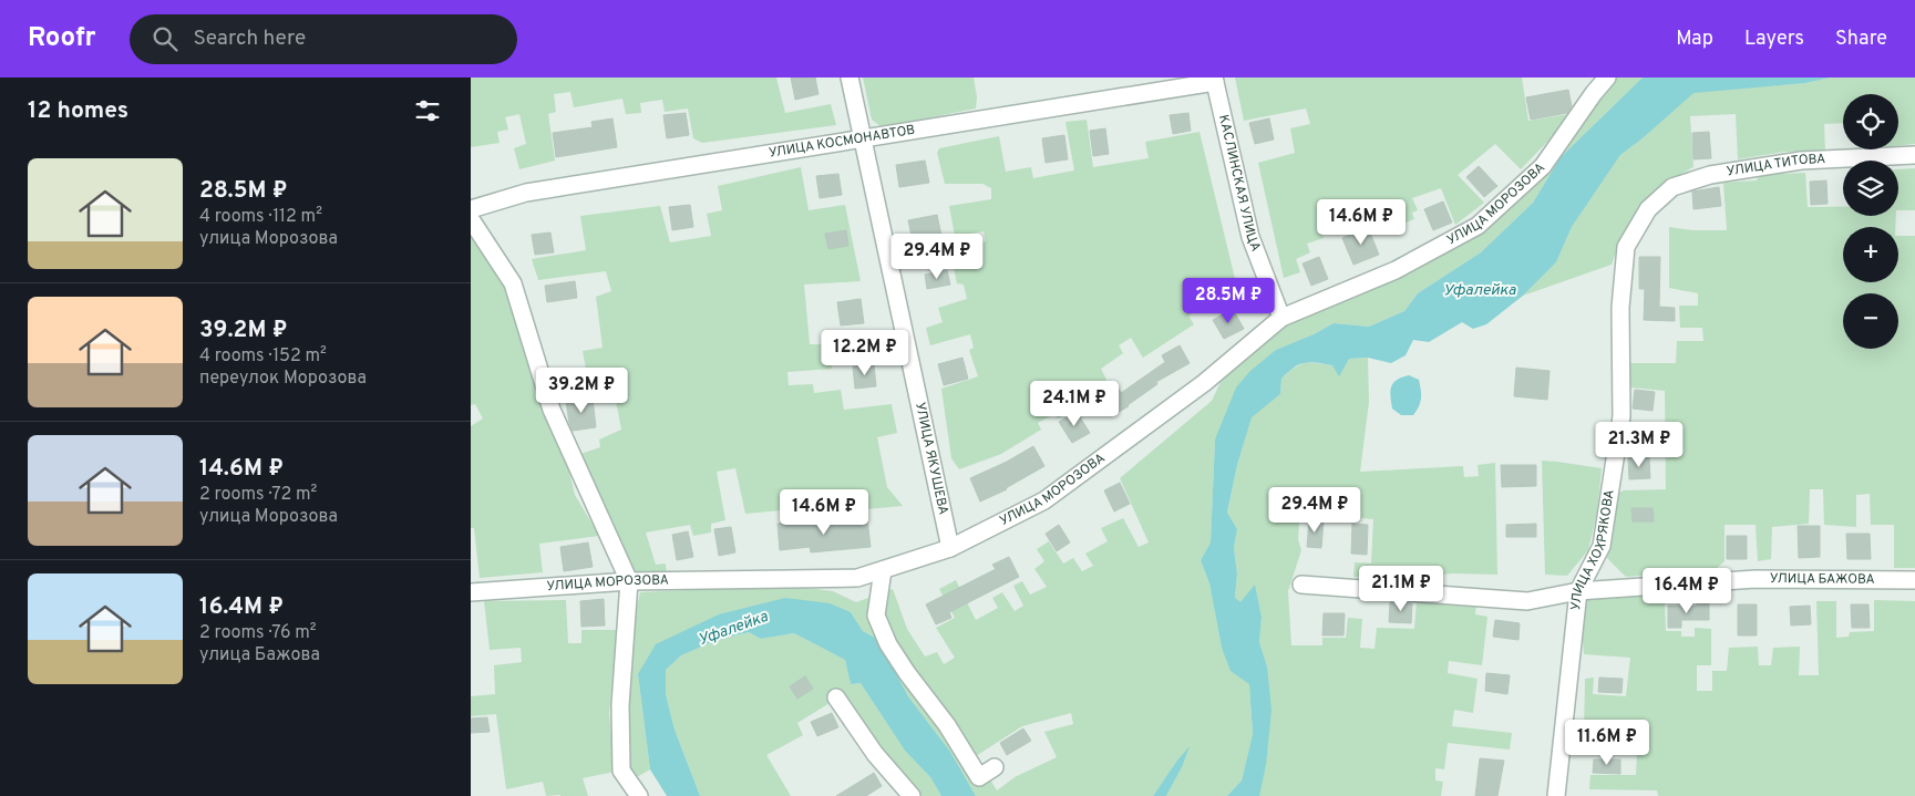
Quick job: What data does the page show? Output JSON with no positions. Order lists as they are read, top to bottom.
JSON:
{
  "streets": {
    "street": [
      "УЛИЦА КОСМОНАВТОВ",
      "УЛИЦА ТИТОВА",
      "КАСЛИНСКАЯ УЛИЦА",
      "УЛИЦА МОРОЗОВА",
      "УЛИЦА ЯКУШЕВА",
      "УЛИЦА ХОХРЯКОВА",
      "УЛИЦА БАЖОВА"
    ]
  },
  "crossings": [
    ["УЛИЦА КОСМОНАВТОВ", "КАСЛИНСКАЯ УЛИЦА"],
    ["УЛИЦА КОСМОНАВТОВ", "УЛИЦА ЯКУШЕВА"],
    ["УЛИЦА ТИТОВА", "УЛИЦА ХОХРЯКОВА"],
    ["КАСЛИНСКАЯ УЛИЦА", "УЛИЦА МОРОЗОВА"],
    ["УЛИЦА МОРОЗОВА", "УЛИЦА ЯКУШЕВА"],
    ["УЛИЦА ХОХРЯКОВА", "УЛИЦА БАЖОВА"]
  ],
  "water": ["Уфалейка"],
  "page": {
    "header": "Roofr",
    "search": "Search here",
    "nav": ["Map", "Layers", "Share"],
    "heading": "12 homes",
    "map_buttons": ["+", "−"],
    "list": [
      {
        "name": "28.5M ₽",
        "note": "4 rooms · 112 m² · улица Морозова"
      },
      {
        "name": "39.2M ₽",
        "note": "4 rooms · 152 m² · переулок Морозова"
      },
      {
        "name": "14.6M ₽",
        "note": "2 rooms · 72 m² · улица Морозова"
      },
      {
        "name": "16.4M ₽",
        "note": "2 rooms · 76 m² · улица Бажова"
      }
    ],
    "price": [
      "14.6M ₽",
      "29.4M ₽",
      "28.5M ₽",
      "12.2M ₽",
      "39.2M ₽",
      "24.1M ₽",
      "21.3M ₽",
      "29.4M ₽",
      "14.6M ₽",
      "21.1M ₽",
      "16.4M ₽",
      "11.6M ₽"
    ]
  }
}
